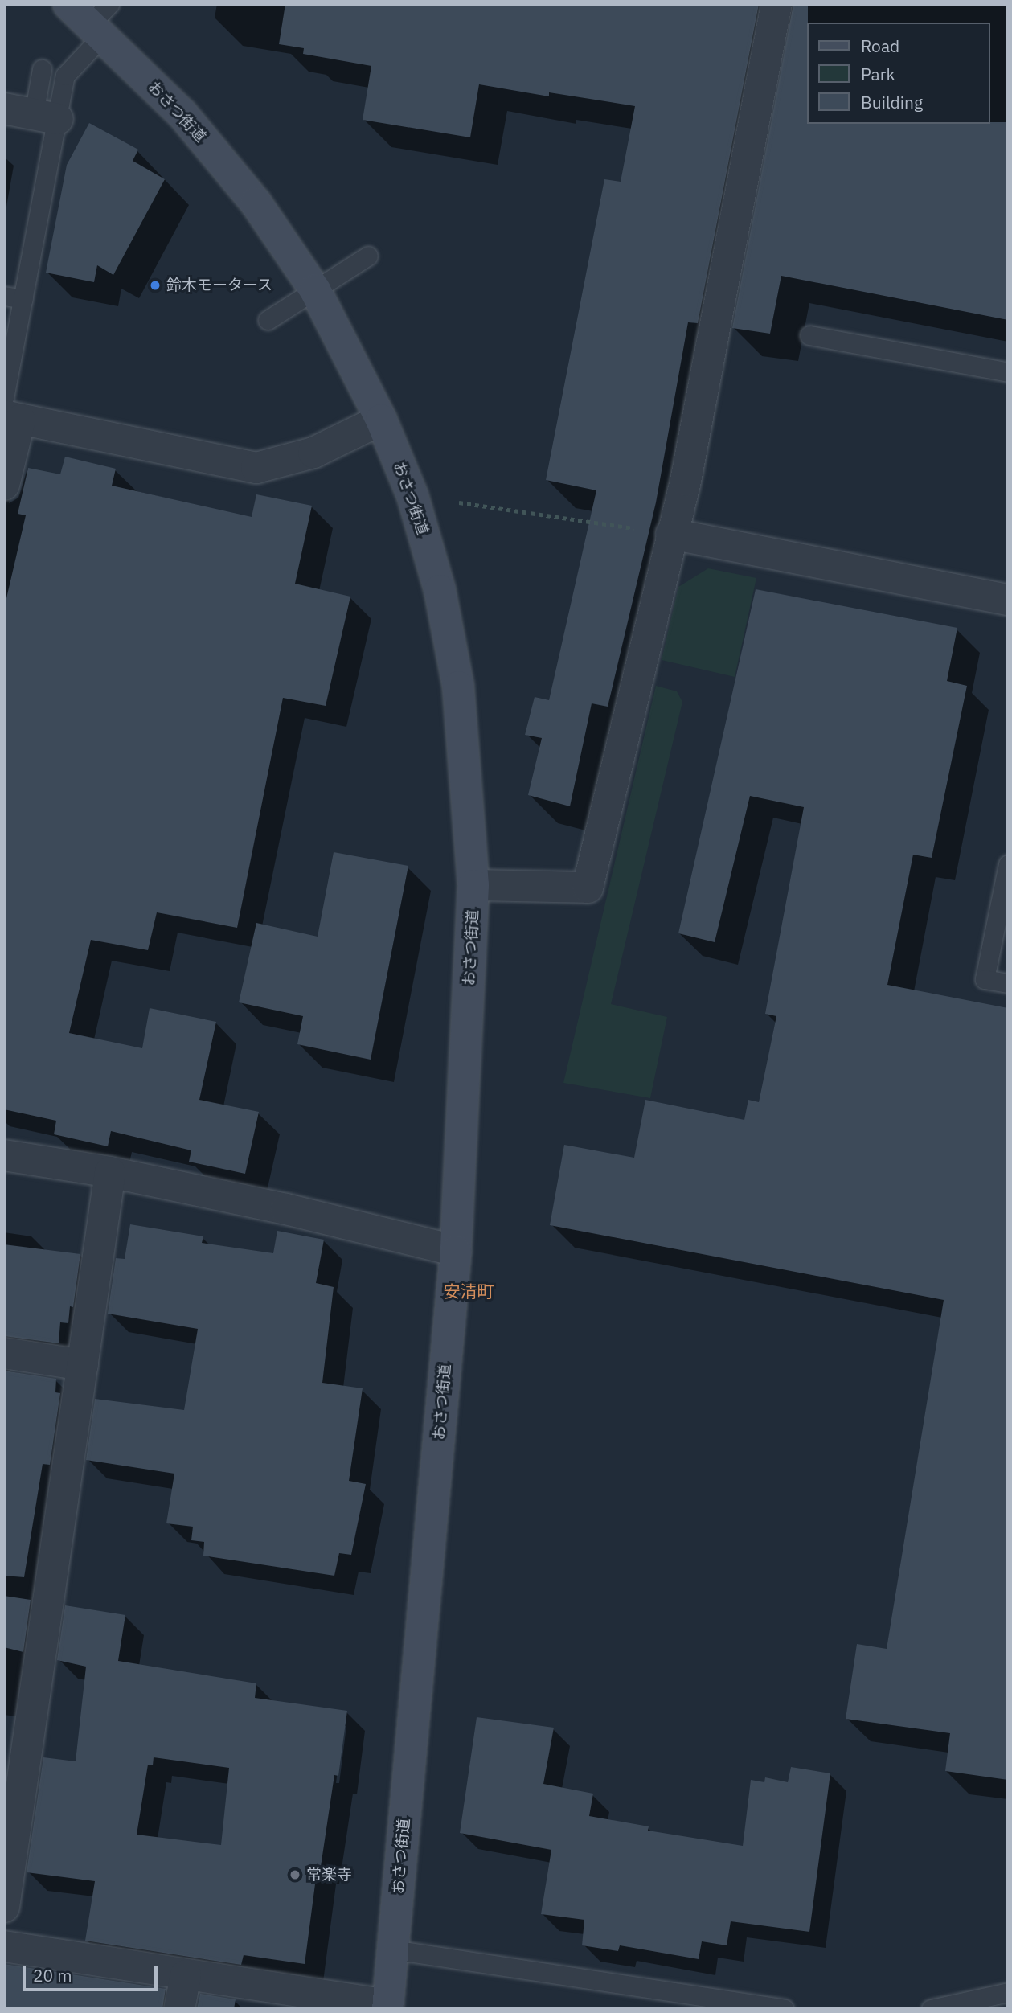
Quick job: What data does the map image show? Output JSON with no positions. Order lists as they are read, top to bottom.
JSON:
{
  "streets": {
    "street": ["おさつ街道"]
  },
  "districts": ["安清町"],
  "places": ["鈴木モータース", "常楽寺"],
  "legend": ["Road", "Park", "Building"],
  "scale_bar": "20 m"
}
